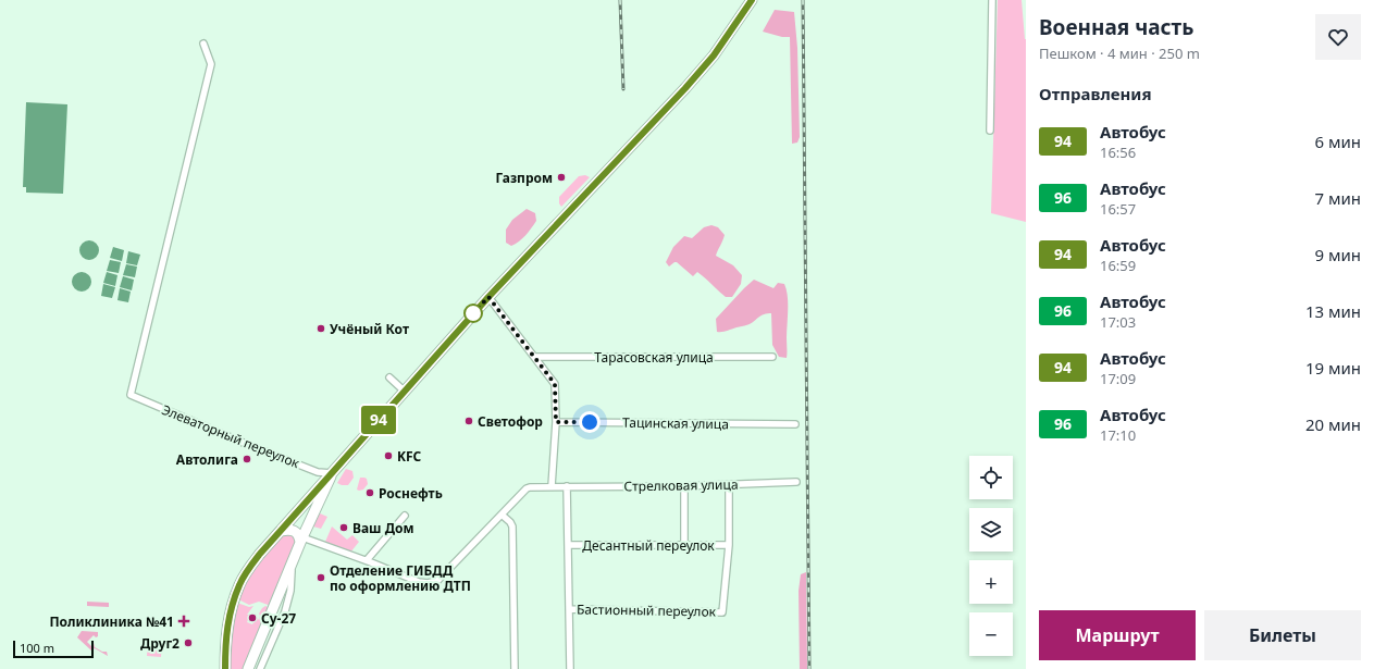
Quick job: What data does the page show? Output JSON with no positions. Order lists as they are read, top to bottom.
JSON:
{
  "streets": {
    "street": [
      "Тарасовская улица",
      "Тацинская улица",
      "Элеваторный переулок",
      "Стрелковая улица",
      "Десантный переулок",
      "Бастионный переулок"
    ]
  },
  "crossings": [
    ["Десантный переулок", "Бастионный переулок"]
  ],
  "places": {
    "other": [
      "Газпром",
      "Учёный Кот",
      "Светофор",
      "KFC",
      "Автолига",
      "Роснефть",
      "Ваш Дом",
      "Отделение ГИБДД по оформлению ДТП",
      "Су-27",
      "Друг2"
    ],
    "health": ["Поликлиника №41"]
  },
  "lines": ["bus line 94"],
  "scale_bar": "100 m",
  "page": {
    "on_map": "94",
    "heading": [
      ["Военная часть", "Пешком · 4 мин · 250 m"],
      "Отправления"
    ],
    "list": [
      {
        "mark": "94",
        "name": "Автобус",
        "note": "16:56",
        "value": "6 мин"
      },
      {
        "mark": "96",
        "name": "Автобус",
        "note": "16:57",
        "value": "7 мин"
      },
      {
        "mark": "94",
        "name": "Автобус",
        "note": "16:59",
        "value": "9 мин"
      },
      {
        "mark": "96",
        "name": "Автобус",
        "note": "17:03",
        "value": "13 мин"
      },
      {
        "mark": "94",
        "name": "Автобус",
        "note": "17:09",
        "value": "19 мин"
      },
      {
        "mark": "96",
        "name": "Автобус",
        "note": "17:10",
        "value": "20 мин"
      }
    ],
    "map_buttons": ["+", "−"],
    "buttons": ["Маршрут", "Билеты"],
    "scale": "100 m"
  }
}
